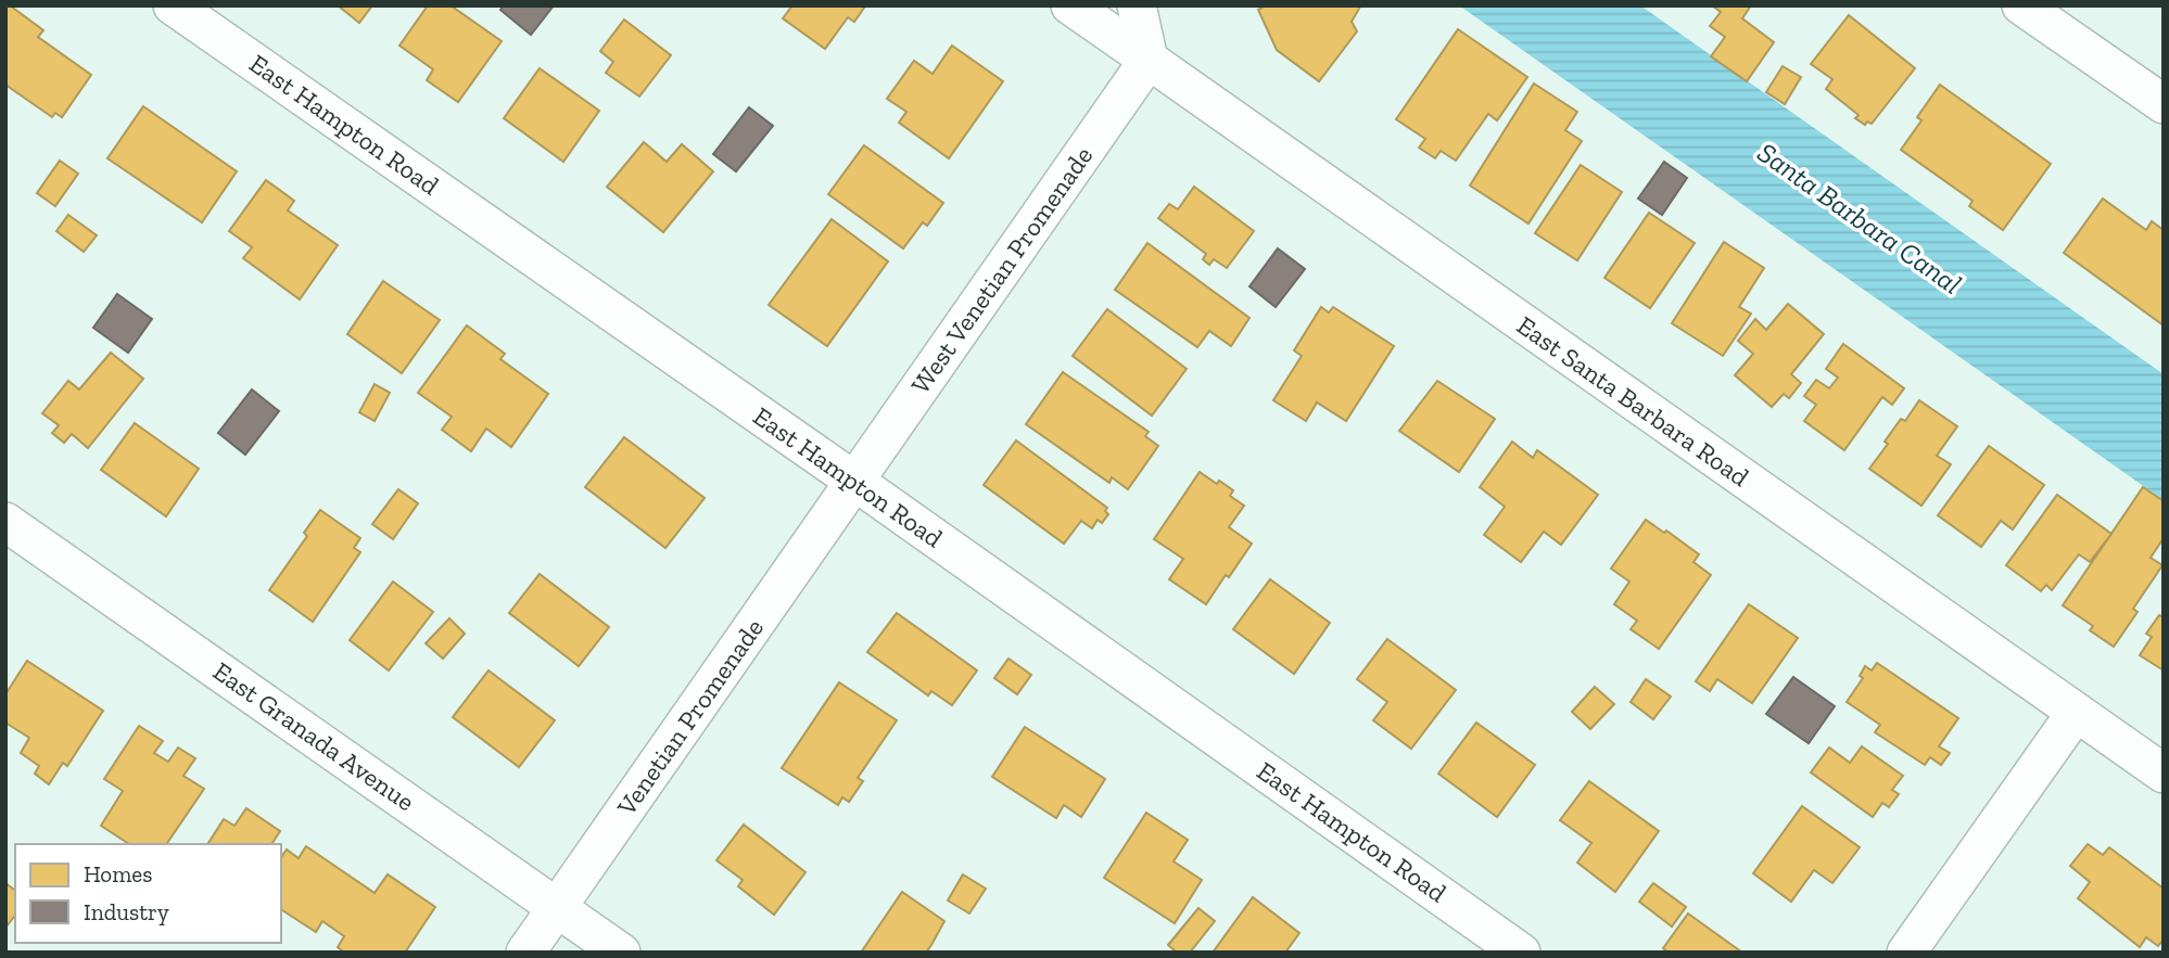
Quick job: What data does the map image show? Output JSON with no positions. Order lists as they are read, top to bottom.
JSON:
{
  "streets": {
    "street": [
      "East Hampton Road",
      "West Venetian Promenade",
      "East Santa Barbara Road",
      "Venetian Promenade",
      "East Granada Avenue"
    ]
  },
  "crossings": [
    ["East Hampton Road", "West Venetian Promenade"],
    ["East Hampton Road", "Venetian Promenade"],
    ["West Venetian Promenade", "East Santa Barbara Road"],
    ["West Venetian Promenade", "Venetian Promenade"],
    ["Venetian Promenade", "East Granada Avenue"]
  ],
  "water": ["Santa Barbara Canal"],
  "legend": ["Homes", "Industry"]
}
